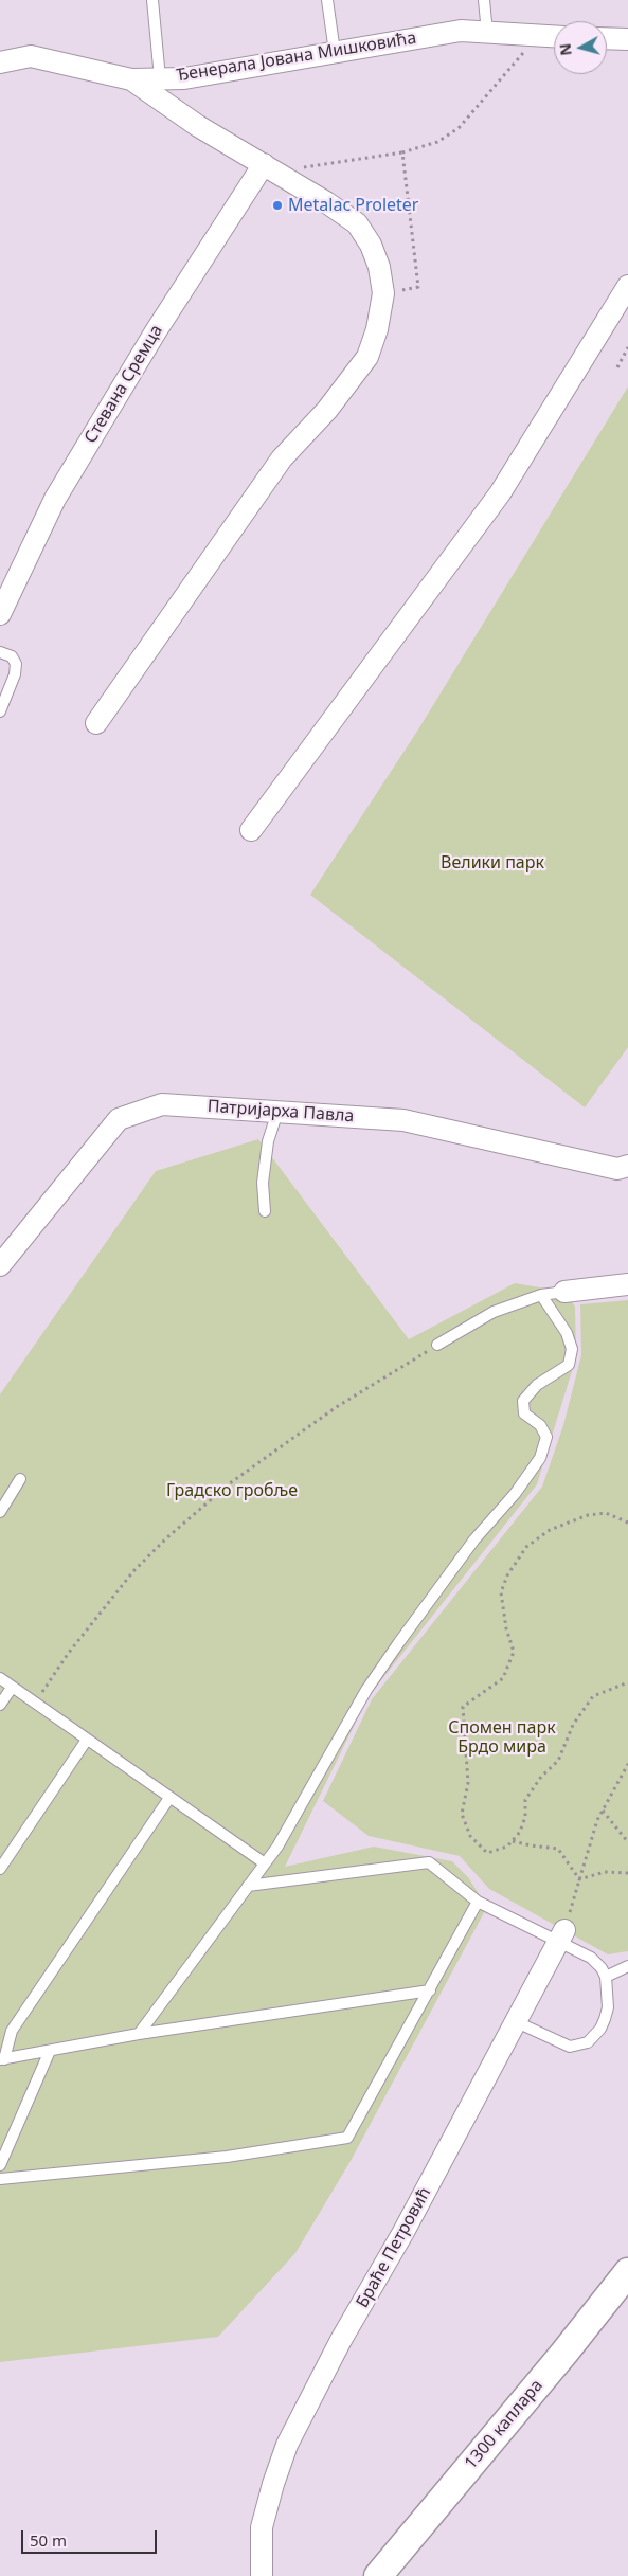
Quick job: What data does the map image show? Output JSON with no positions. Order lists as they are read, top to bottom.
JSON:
{
  "streets": {
    "street": [
      "Ђенерала Јована Мишковића",
      "Стевана Сремца",
      "Патријарха Павла",
      "Браће Петровић",
      "1300 каплара"
    ]
  },
  "parks": ["Велики парк", "Градско гробље", "Спомен парк Брдо мира"],
  "places": ["Metalac Proleter"],
  "scale_bar": "50 m",
  "north": "left"
}
